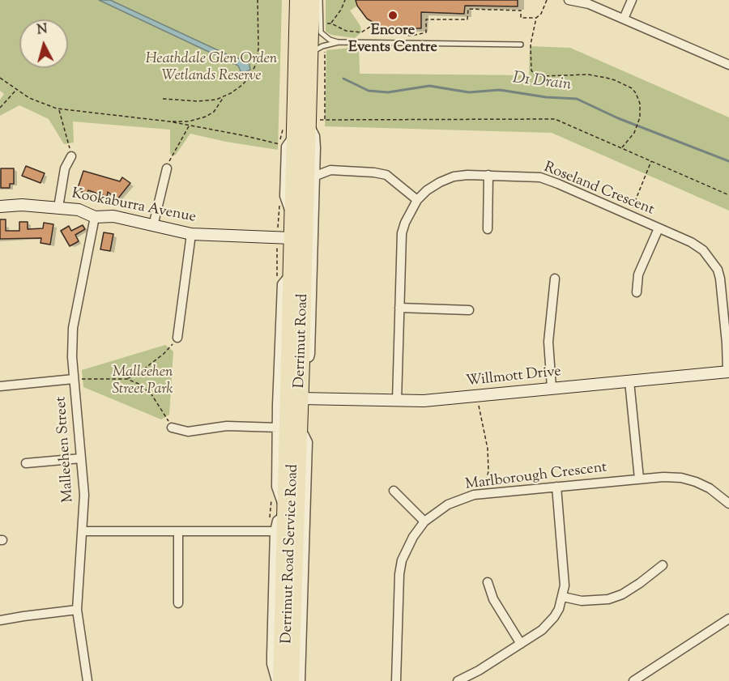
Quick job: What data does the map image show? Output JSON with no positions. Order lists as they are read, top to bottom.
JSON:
{
  "streets": {
    "highway": ["Derrimut Road"],
    "street": [
      "Roseland Crescent",
      "Kookaburra Avenue",
      "Willmott Drive",
      "Malleehen Street",
      "Marlborough Crescent",
      "Derrimut Road Service Road"
    ]
  },
  "crossings": [
    ["Roseland Crescent", "Willmott Drive"],
    ["Kookaburra Avenue", "Derrimut Road"],
    ["Kookaburra Avenue", "Malleehen Street"],
    ["Derrimut Road", "Willmott Drive"],
    ["Derrimut Road", "Derrimut Road Service Road"]
  ],
  "water": ["D1 Drain"],
  "parks": ["Heathdale Glen Orden Wetlands Reserve", "Malleehen Street Park"],
  "places": ["Encore Events Centre"],
  "north": "top"
}
